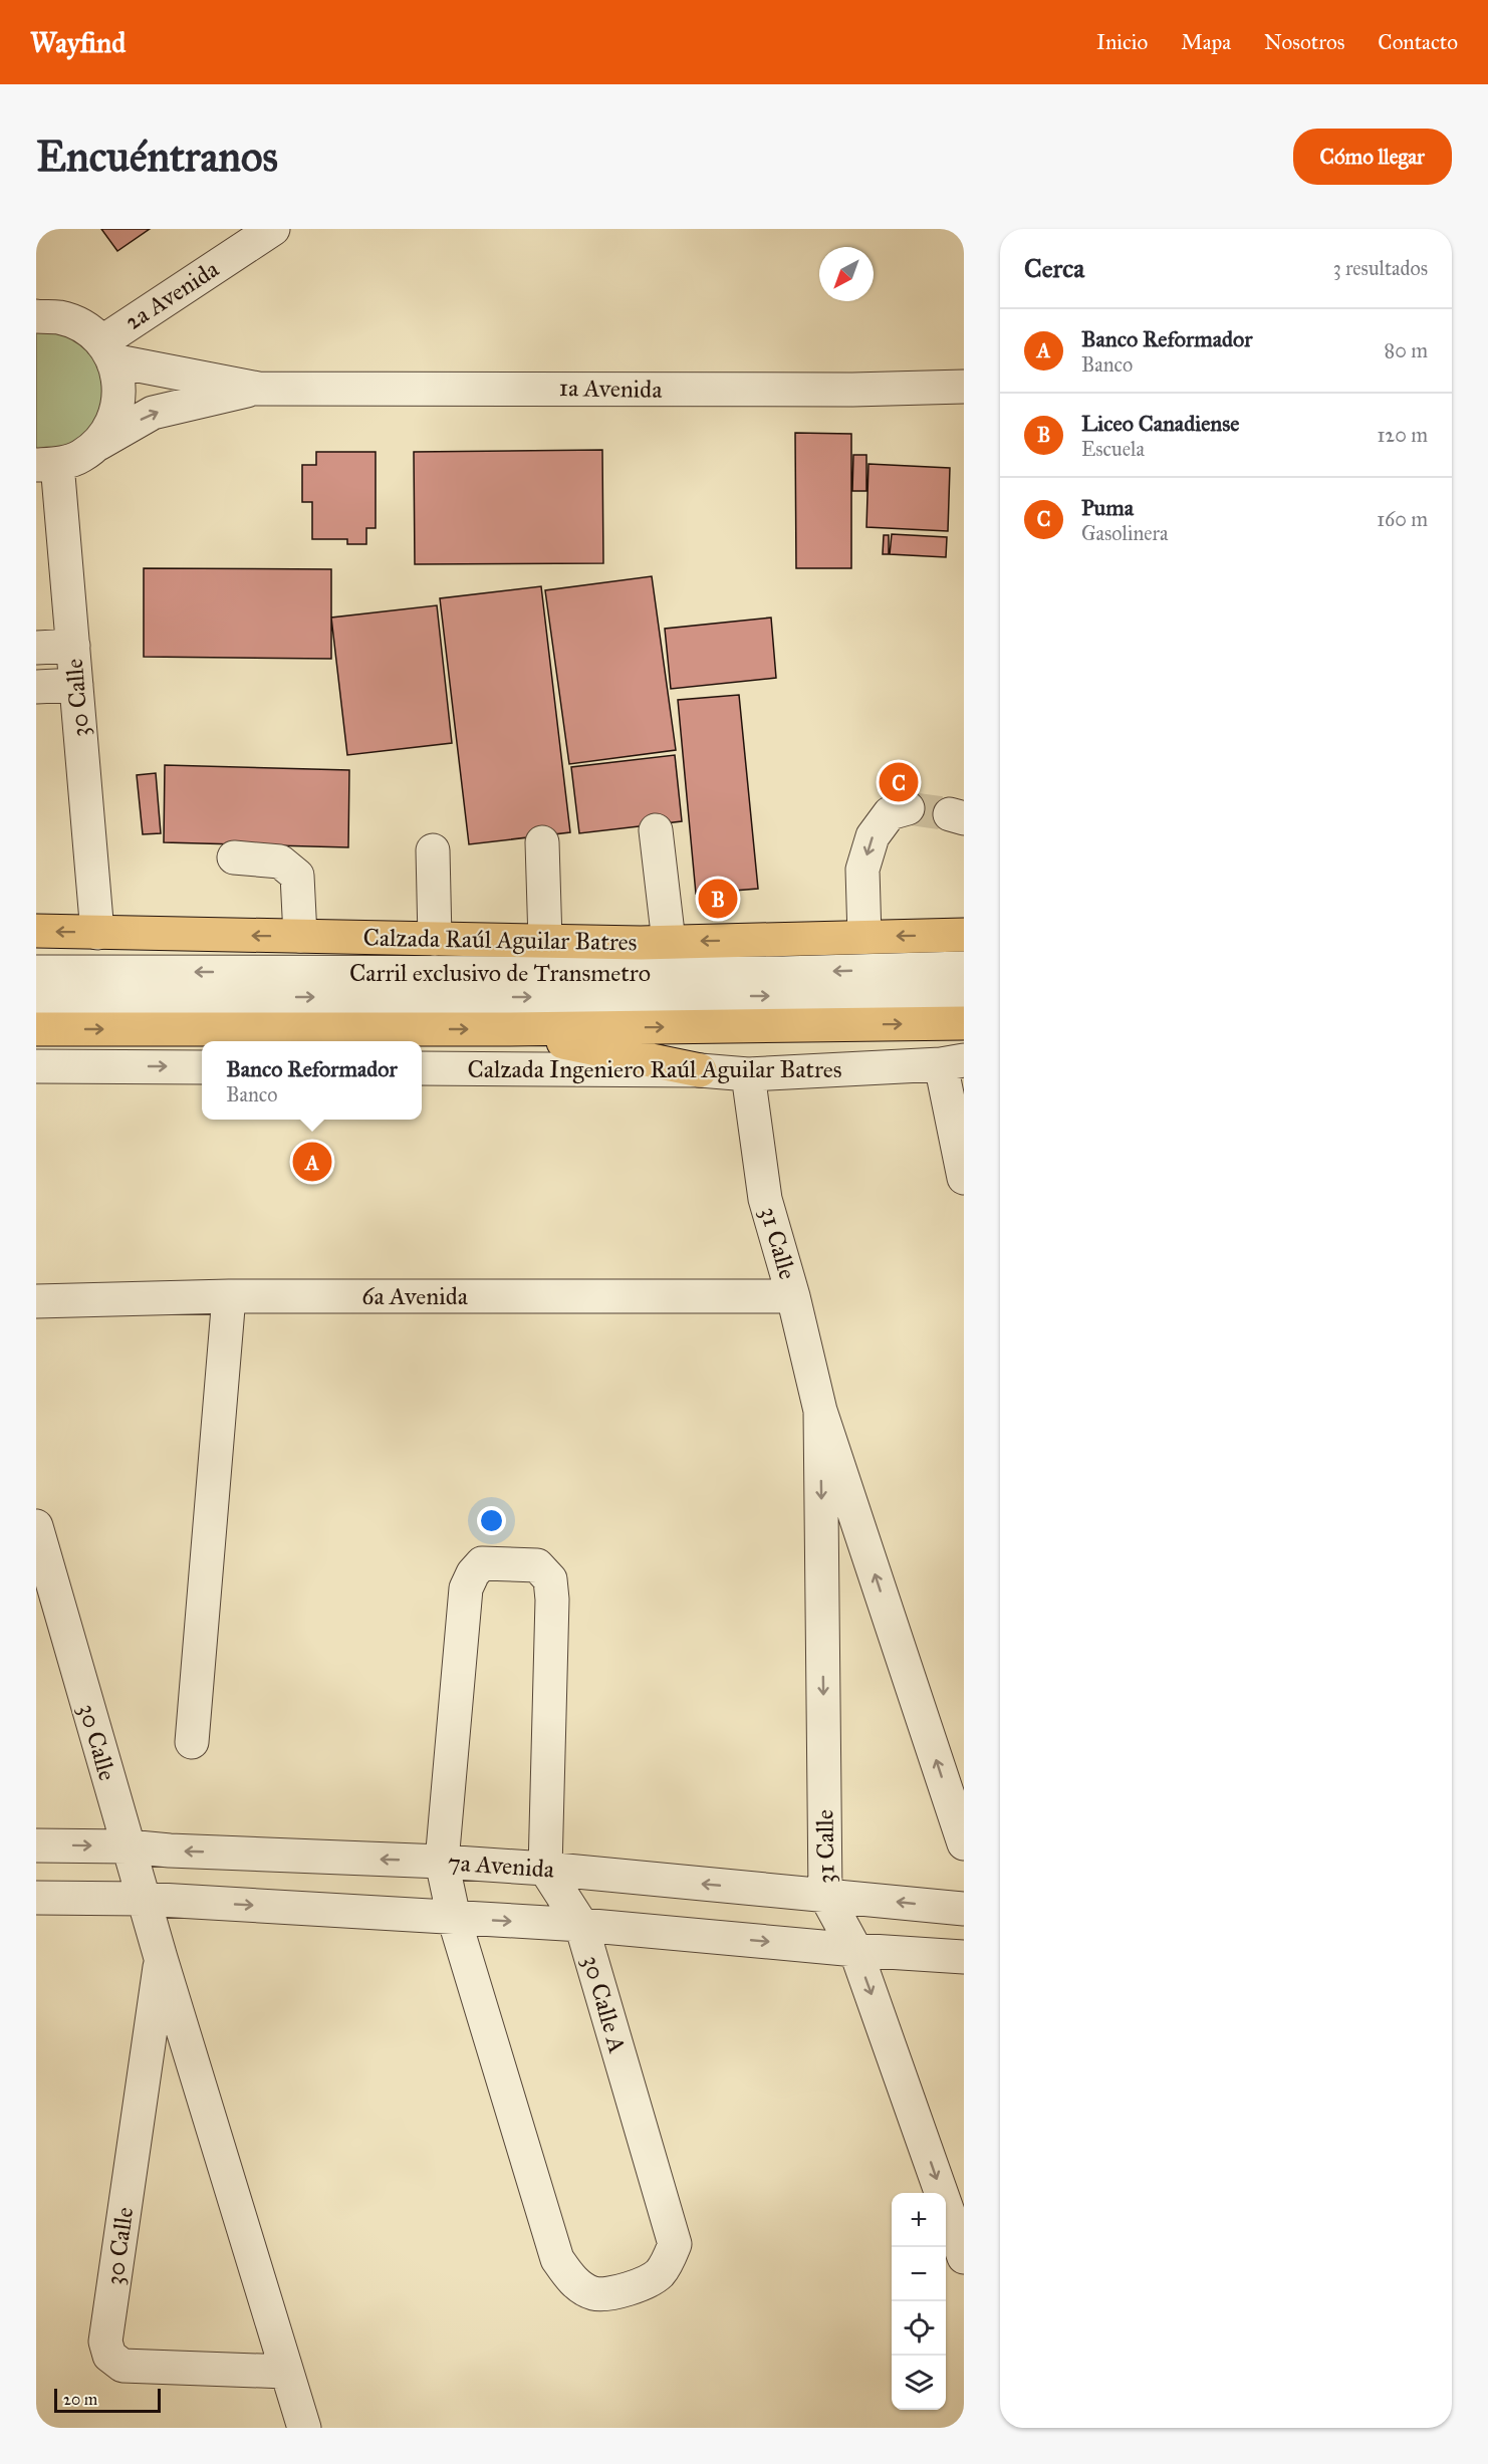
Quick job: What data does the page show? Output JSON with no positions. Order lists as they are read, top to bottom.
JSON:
{
  "streets": {
    "highway": ["Calzada Raúl Aguilar Batres"],
    "street": [
      "2a Avenida",
      "1a Avenida",
      "30 Calle",
      "Carril exclusivo de Transmetro",
      "Calzada Ingeniero Raúl Aguilar Batres",
      "31 Calle",
      "6a Avenida",
      "7a Avenida",
      "30 Calle A"
    ]
  },
  "crossings": [
    ["2a Avenida", "1a Avenida"],
    ["1a Avenida", "30 Calle"],
    ["30 Calle", "Calzada Raúl Aguilar Batres"],
    ["30 Calle", "7a Avenida"],
    ["Calzada Ingeniero Raúl Aguilar Batres", "31 Calle"],
    ["31 Calle", "6a Avenida"],
    ["31 Calle", "7a Avenida"],
    ["7a Avenida", "30 Calle A"]
  ],
  "scale_bar": "20 m",
  "north": "bottom left",
  "page": {
    "header": "Wayfind",
    "nav": [
      "Inicio",
      "Mapa",
      "Nosotros",
      "Contacto"
    ],
    "buttons": "Cómo llegar",
    "title": "Encuéntranos",
    "heading": ["Cerca", "3 resultados"],
    "list": [
      {
        "mark": "A",
        "name": "Banco Reformador",
        "note": "Banco",
        "value": "80 m"
      },
      {
        "mark": "B",
        "name": "Liceo Canadiense",
        "note": "Escuela",
        "value": "120 m"
      },
      {
        "mark": "C",
        "name": "Puma",
        "note": "Gasolinera",
        "value": "160 m"
      }
    ],
    "pins": ["C", "B", "A"],
    "popup": ["Banco Reformador", "Banco"],
    "map_buttons": ["+", "−"],
    "scale": "20 m"
  }
}
